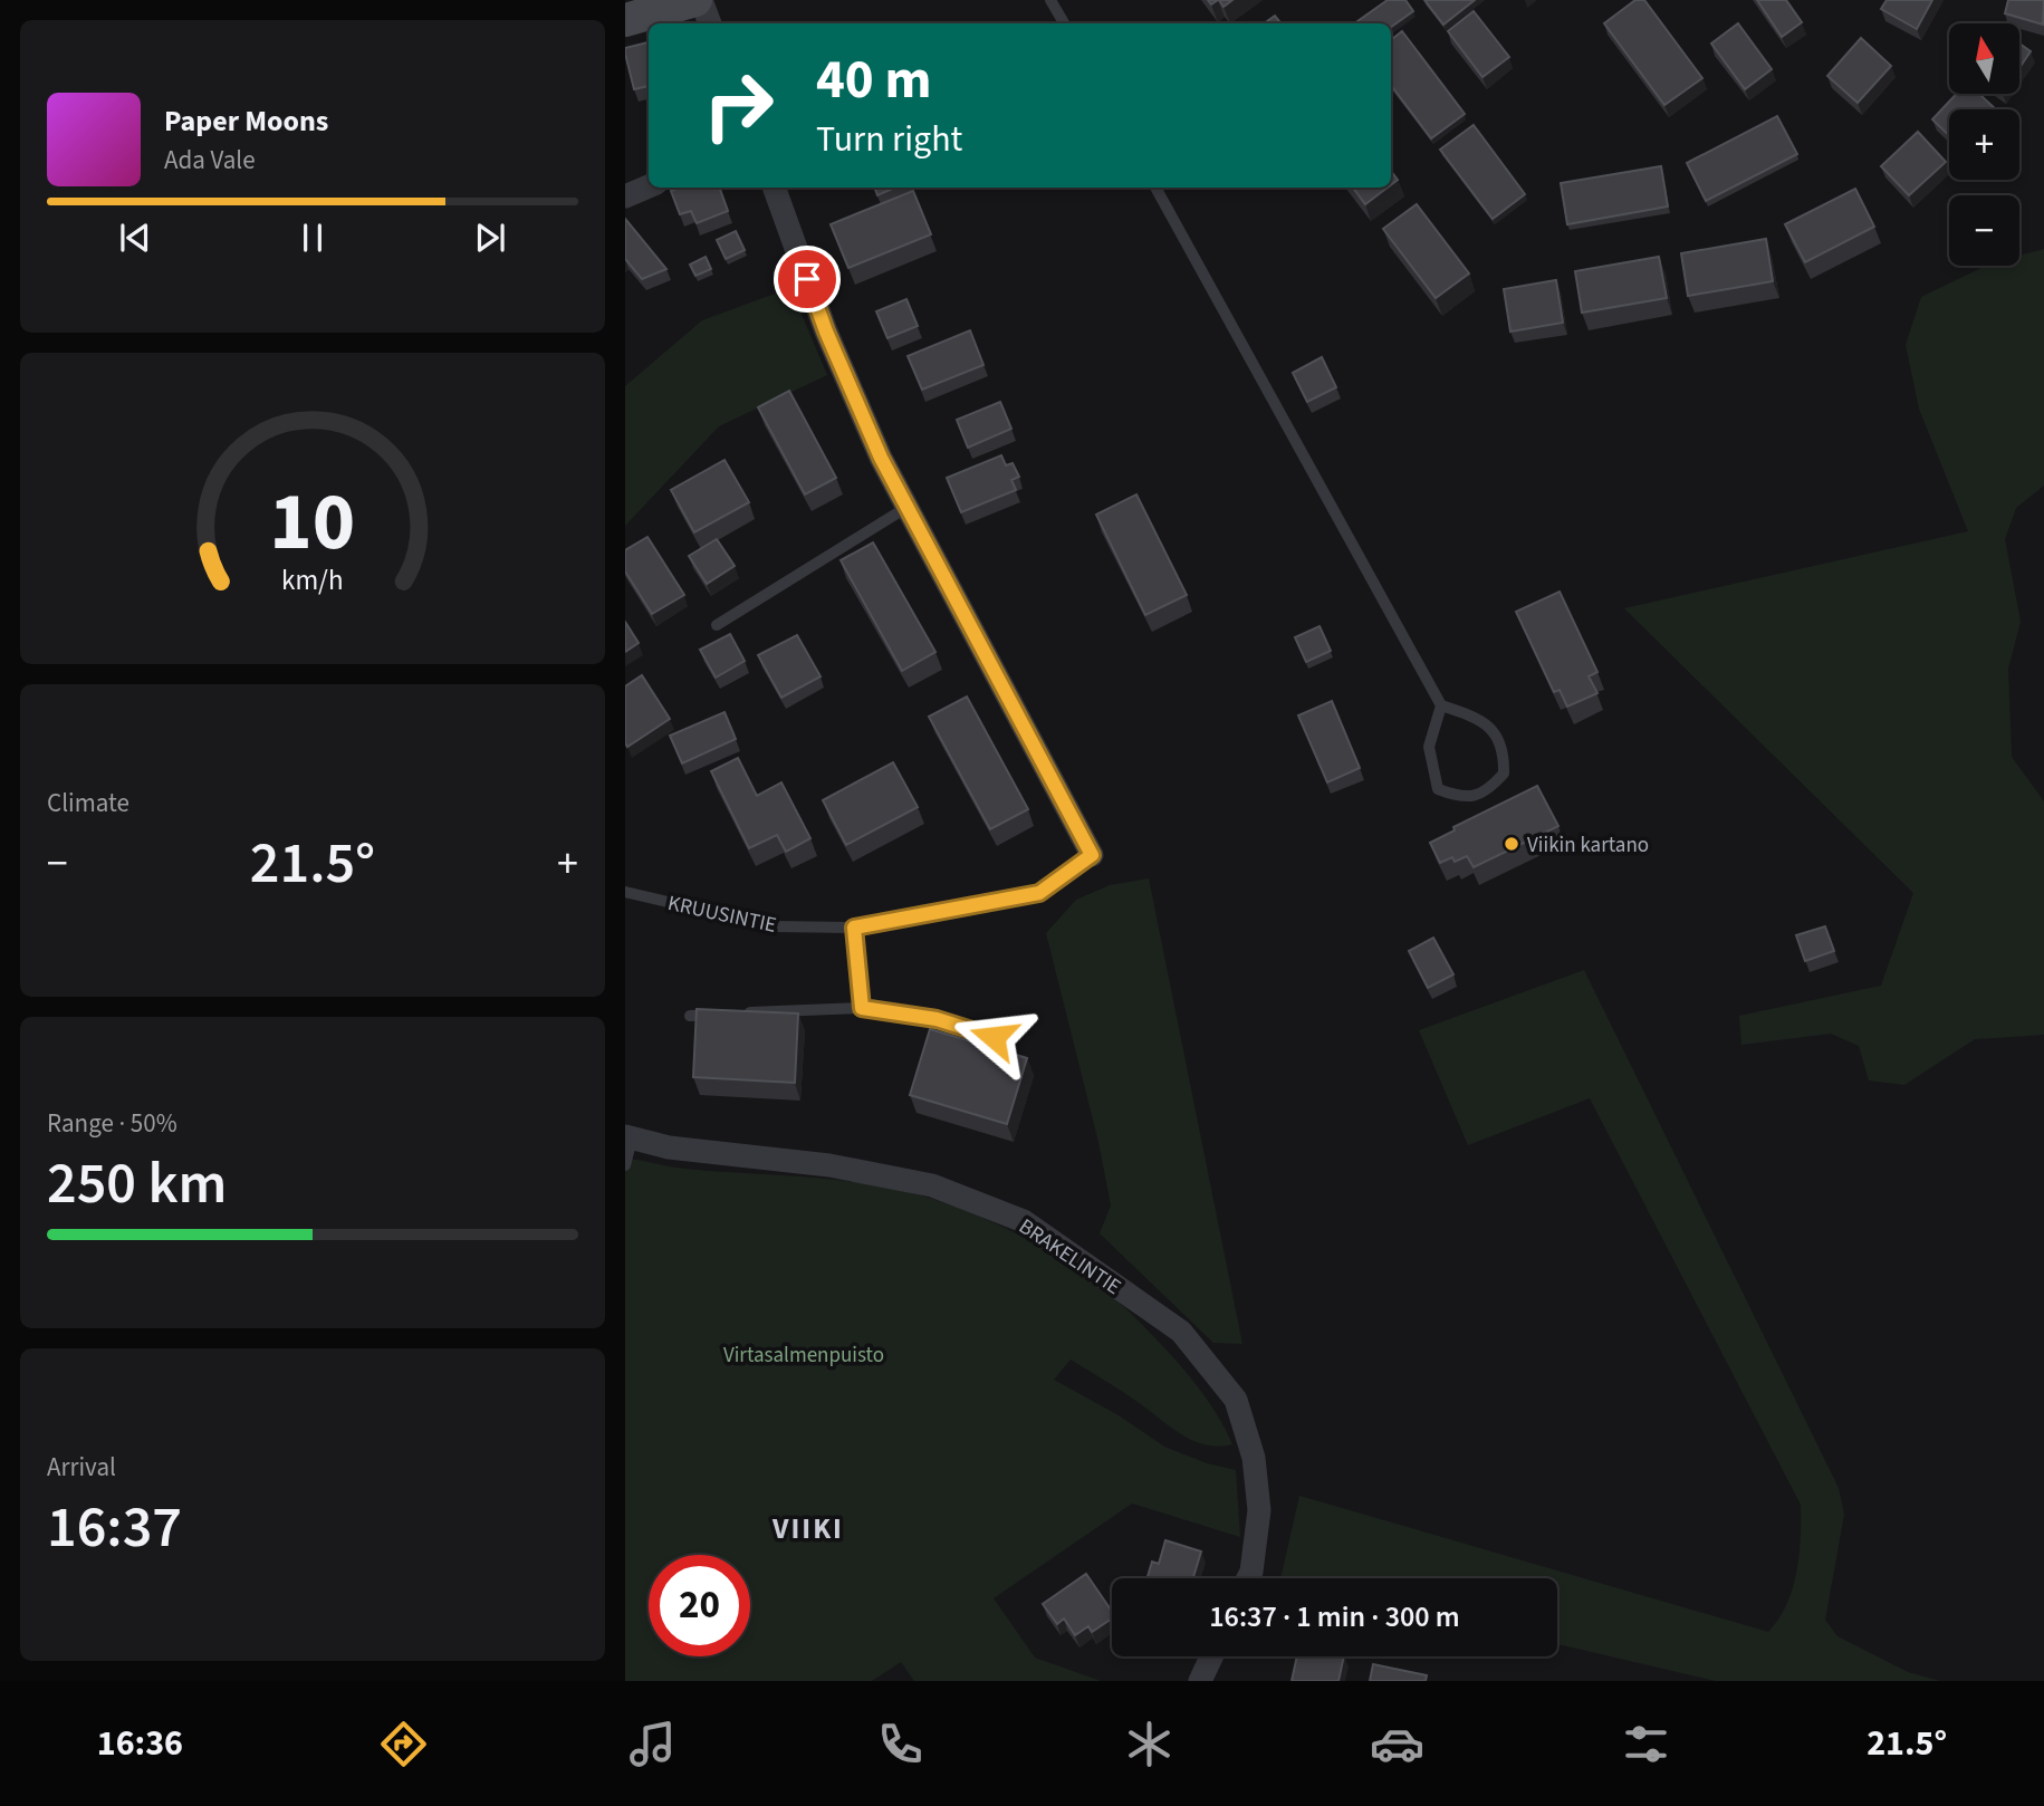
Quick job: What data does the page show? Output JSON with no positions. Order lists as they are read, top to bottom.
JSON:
{
  "streets": {
    "street": ["KRUUSINTIE", "BRAKELINTIE"]
  },
  "districts": ["VIIKI"],
  "parks": ["Virtasalmenpuisto"],
  "places": ["Viikin kartano"],
  "north": "top",
  "page": {
    "map_buttons": ["+", "−"],
    "turn": ["40 m", "Turn right"],
    "song": ["Paper Moons", "Ada Vale"],
    "tile": [
      "Climate",
      ["Range · 50%", "250 km"],
      ["Arrival", "16:37"]
    ],
    "heat": ["−", "21.5°", "+"],
    "limit": "20",
    "trip": "16:37 · 1 min · 300 m",
    "tabs": ["16:36", "21.5°"],
    "gauge": ["10", "km/h"]
  }
}
